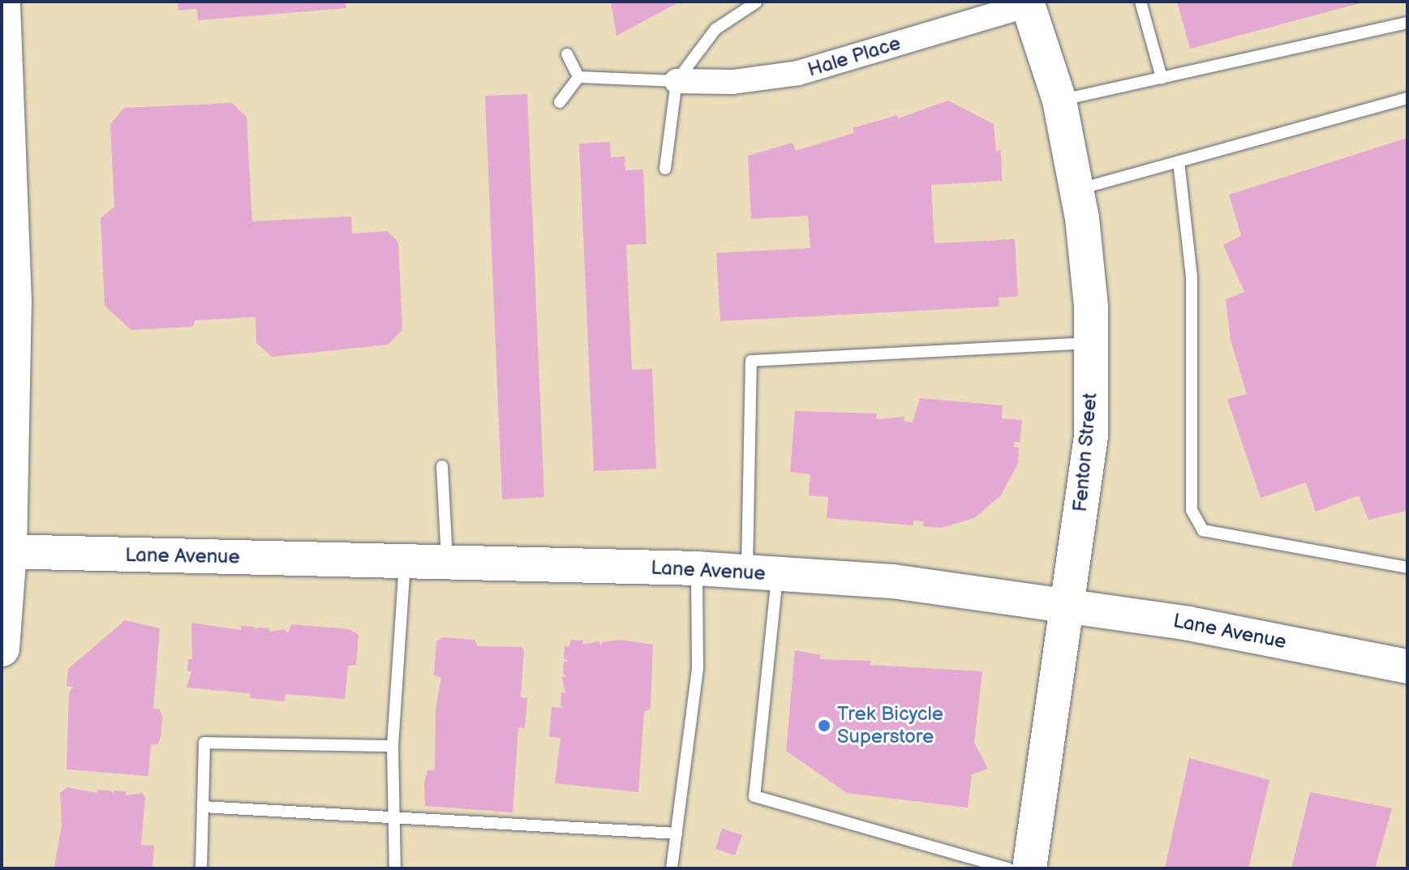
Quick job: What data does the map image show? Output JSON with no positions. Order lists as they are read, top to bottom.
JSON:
{
  "streets": {
    "main road": ["Fenton Street", "Lane Avenue"],
    "street": ["Hale Place"]
  },
  "crossings": [
    ["Hale Place", "Fenton Street"],
    ["Fenton Street", "Lane Avenue"]
  ],
  "places": ["Trek Bicycle Superstore"]
}
